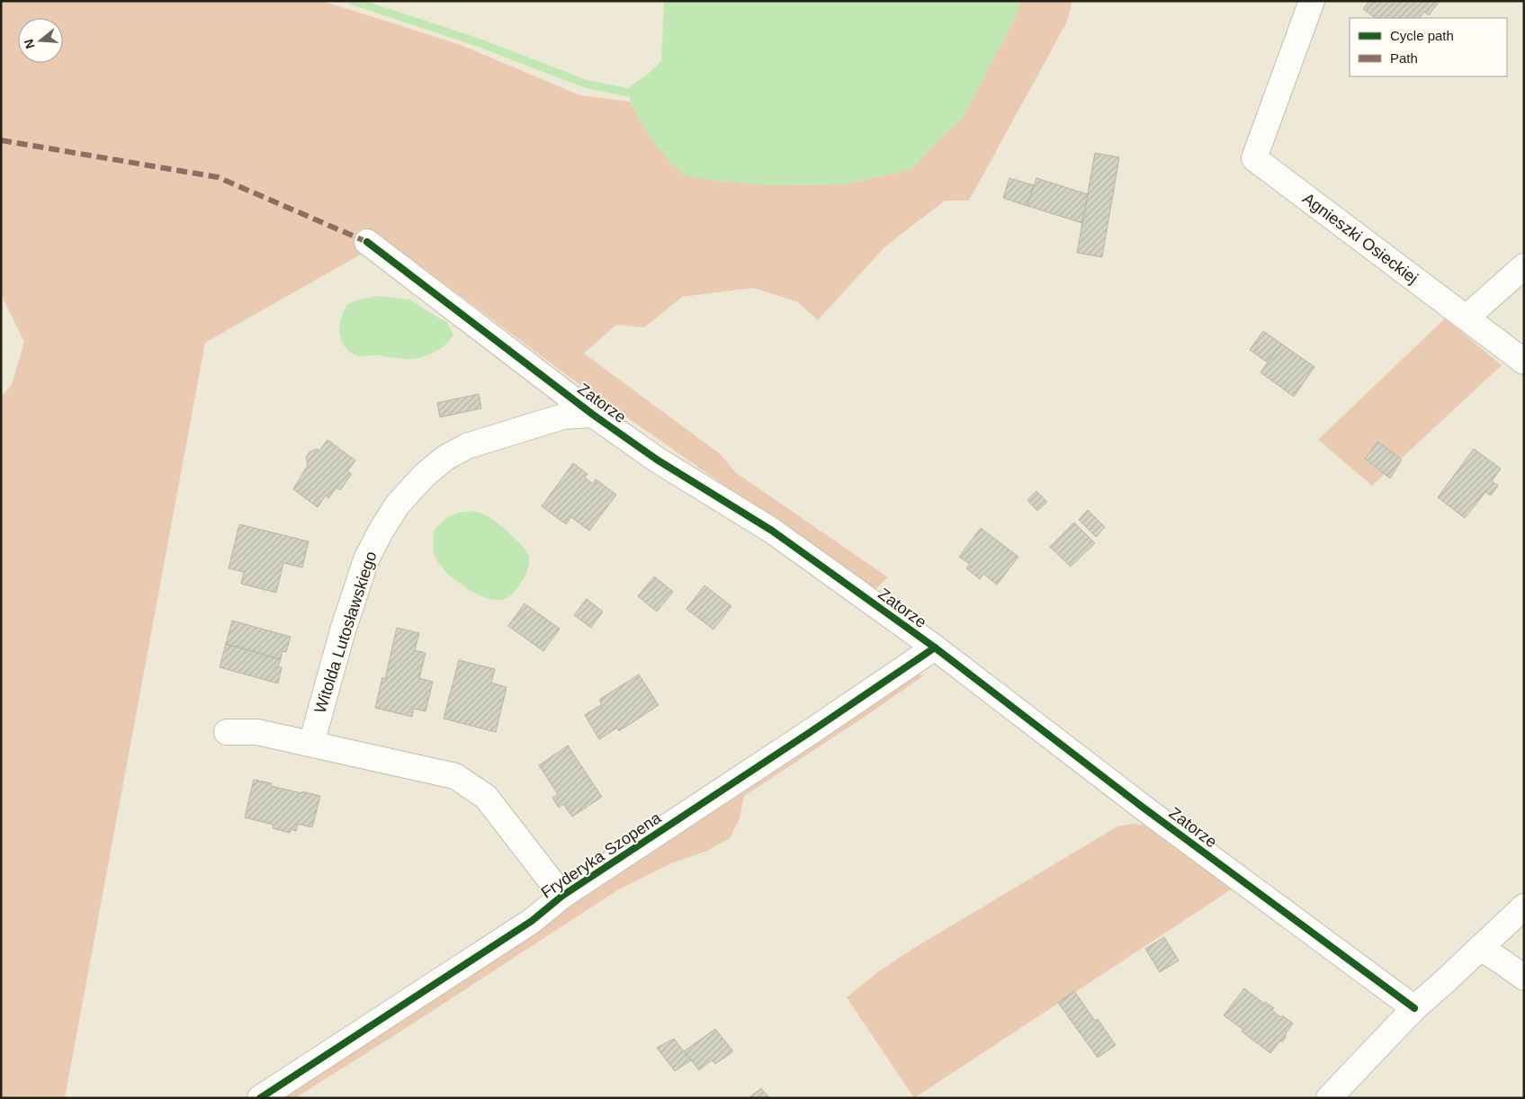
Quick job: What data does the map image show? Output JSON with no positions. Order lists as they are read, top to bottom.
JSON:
{
  "streets": {
    "street": [
      "Agnieszki Osieckiej",
      "Zatorze",
      "Witolda Lutosławskiego",
      "Fryderyka Szopena"
    ]
  },
  "crossings": [
    ["Zatorze", "Witolda Lutosławskiego"],
    ["Zatorze", "Fryderyka Szopena"]
  ],
  "legend": ["Cycle path", "Path"],
  "north": "left"
}
